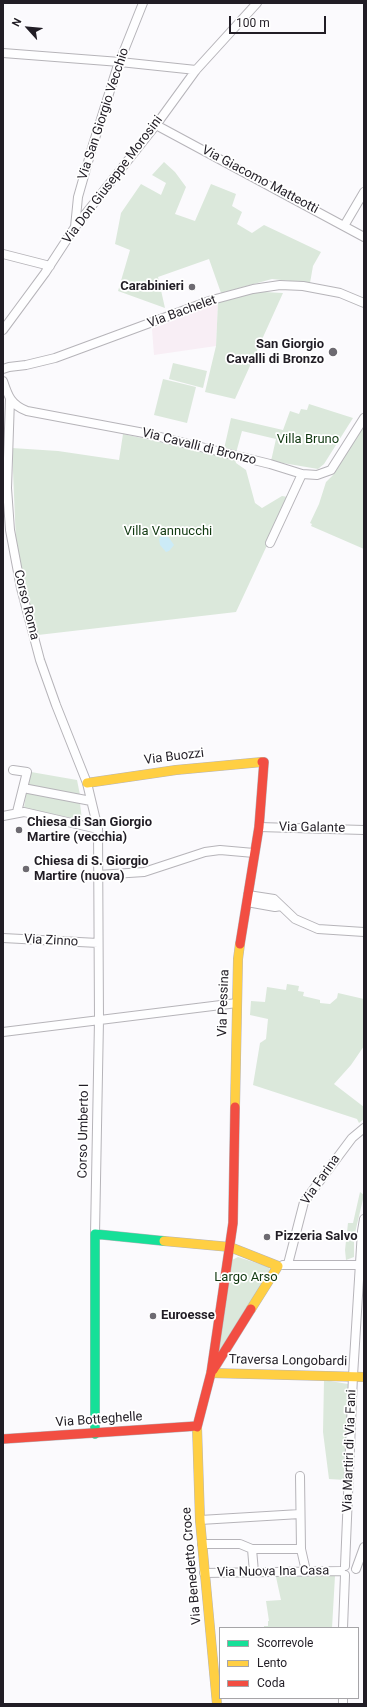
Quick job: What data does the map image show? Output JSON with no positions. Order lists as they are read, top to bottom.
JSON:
{
  "streets": {
    "main road": [
      "Via Buozzi",
      "Via Pessina",
      "Corso Umberto I",
      "Traversa Longobardi",
      "Via Botteghelle",
      "Via Benedetto Croce"
    ],
    "street": [
      "Via San Giorgio Vecchio",
      "Via Don Giuseppe Morosini",
      "Via Giacomo Matteotti",
      "Via Bachelet",
      "Via Cavalli di Bronzo",
      "Corso Roma",
      "Via Galante",
      "Via Zinno",
      "Via Farina",
      "Via Martiri di Via Fani",
      "Via Nuova Ina Casa"
    ]
  },
  "crossings": [
    ["Via San Giorgio Vecchio", "Via Don Giuseppe Morosini"],
    ["Via Don Giuseppe Morosini", "Via Giacomo Matteotti"],
    ["Via Cavalli di Bronzo", "Corso Roma"],
    ["Corso Roma", "Via Buozzi"],
    ["Corso Roma", "Corso Umberto I"],
    ["Via Buozzi", "Via Pessina"],
    ["Via Galante", "Via Pessina"],
    ["Via Zinno", "Corso Umberto I"],
    ["Corso Umberto I", "Via Botteghelle"],
    ["Traversa Longobardi", "Via Martiri di Via Fani"],
    ["Traversa Longobardi", "Via Benedetto Croce"],
    ["Via Botteghelle", "Via Benedetto Croce"],
    ["Via Martiri di Via Fani", "Via Nuova Ina Casa"],
    ["Via Benedetto Croce", "Via Nuova Ina Casa"]
  ],
  "parks": ["Villa Bruno", "Villa Vannucchi", "Largo Arso"],
  "places": [
    "Carabinieri",
    "San Giorgio Cavalli di Bronzo",
    "Chiesa di San Giorgio Martire (vecchia)",
    "Chiesa di S. Giorgio Martire (nuova)",
    "Pizzeria Salvo",
    "Euroesse"
  ],
  "legend": ["Scorrevole", "Lento", "Coda"],
  "scale_bar": "100 m",
  "north": "top left"
}
